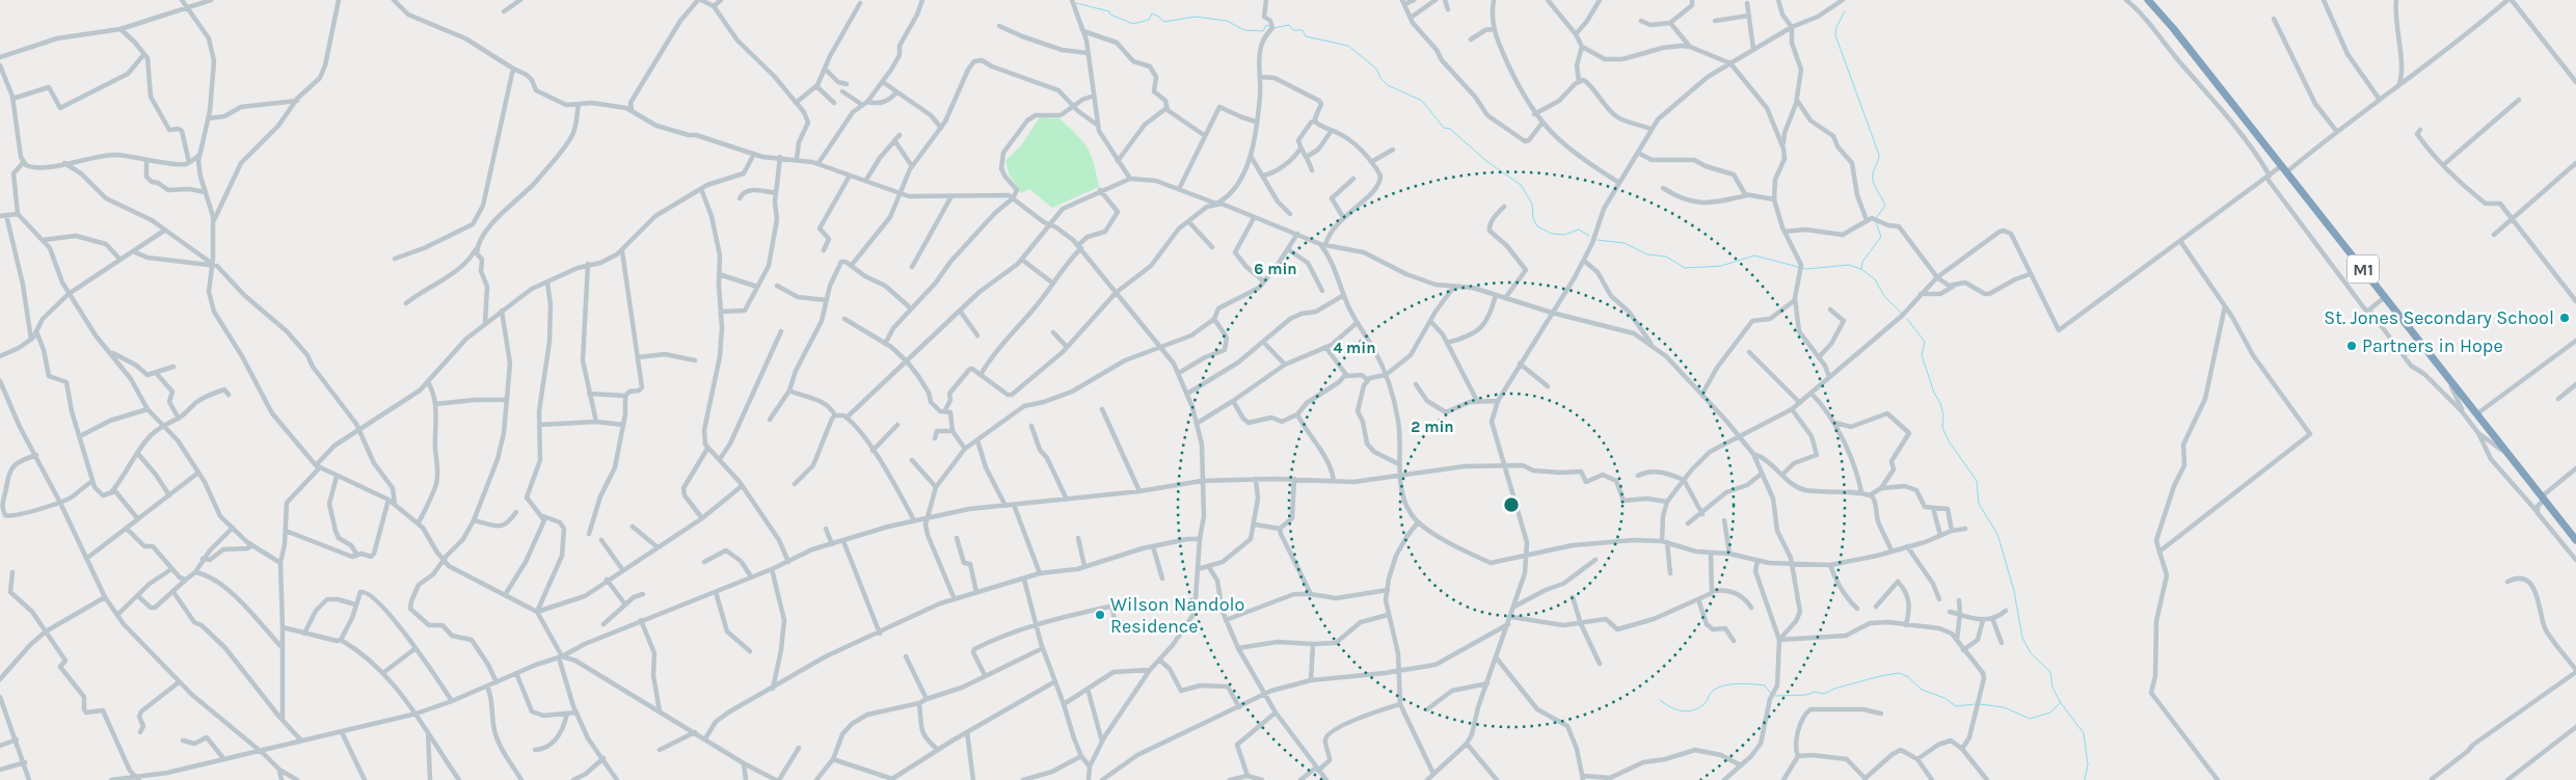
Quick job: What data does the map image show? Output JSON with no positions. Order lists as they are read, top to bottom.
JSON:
{
  "streets": {
    "highway": ["M1"]
  },
  "places": ["St. Jones Secondary School", "Partners in Hope", "Wilson Nandolo Residence"],
  "rings": ["6 min", "4 min", "2 min"]
}
